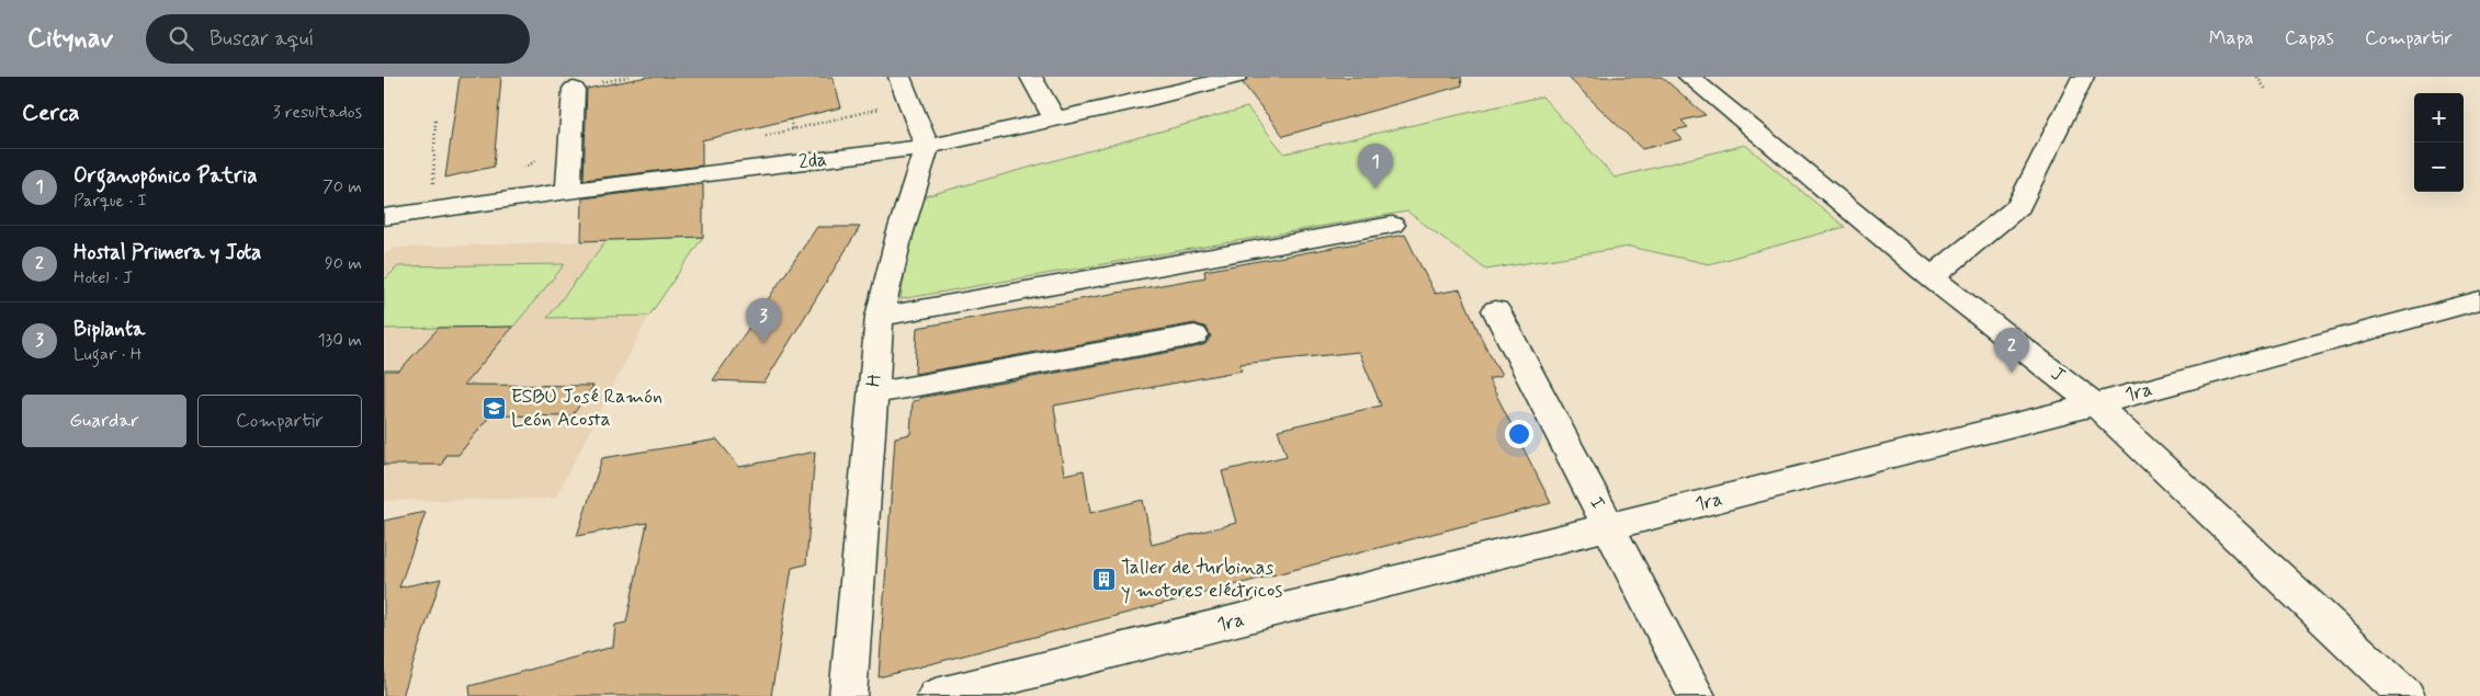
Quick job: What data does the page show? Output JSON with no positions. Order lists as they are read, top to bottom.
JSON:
{
  "streets": {
    "street": [
      "2da",
      "J",
      "H",
      "1ra",
      "I"
    ]
  },
  "crossings": [
    ["2da", "H"],
    ["J", "1ra"],
    ["1ra", "I"]
  ],
  "places": {
    "school or university": ["ESBU José Ramón León Acosta"],
    "building": ["Taller de turbinas y motores eléctricos"]
  },
  "page": {
    "header": "Citynav",
    "search": "Buscar aquí",
    "nav": ["Mapa", "Capas", "Compartir"],
    "heading": ["Cerca", "3 resultados"],
    "map_buttons": ["+", "−"],
    "pins": ["1", "3", "2"],
    "list": [
      {
        "mark": "1",
        "name": "Organopónico Patria",
        "note": "Parque · I",
        "value": "70 m"
      },
      {
        "mark": "2",
        "name": "Hostal Primera y Jota",
        "note": "Hotel · J",
        "value": "90 m"
      },
      {
        "mark": "3",
        "name": "Biplanta",
        "note": "Lugar · H",
        "value": "130 m"
      }
    ],
    "buttons": ["Guardar", "Compartir"]
  }
}
